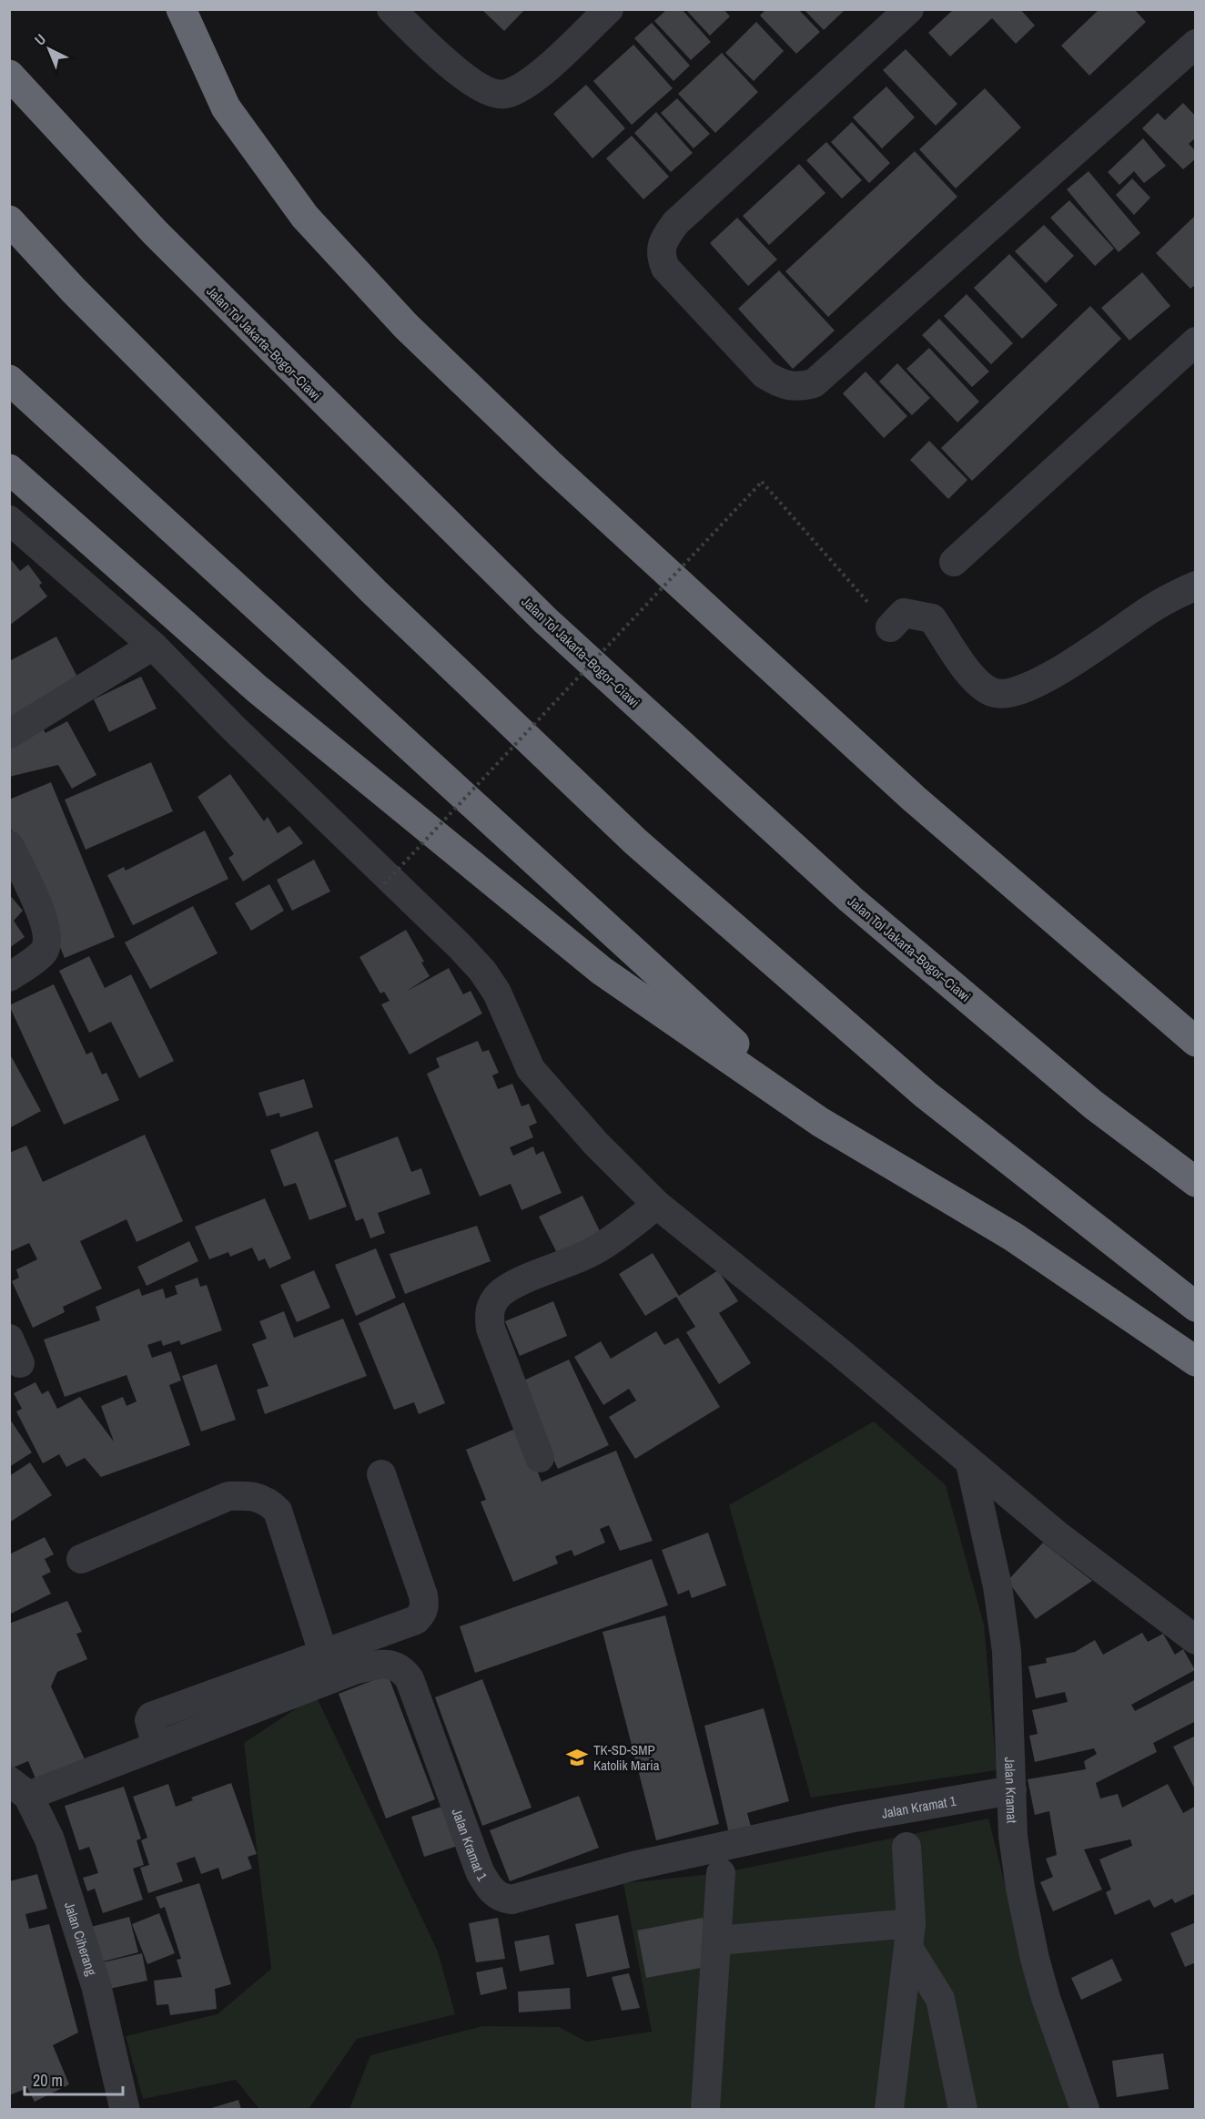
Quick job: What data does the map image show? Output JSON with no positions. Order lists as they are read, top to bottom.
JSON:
{
  "streets": {
    "highway": ["Jalan Tol Jakarta–Bogor–Ciawi"],
    "street": ["Jalan Kramat", "Jalan Kramat 1", "Jalan Ciherang"]
  },
  "crossings": [
    ["Jalan Kramat", "Jalan Kramat 1"],
    ["Jalan Kramat 1", "Jalan Ciherang"]
  ],
  "places": {
    "school or university": ["TK-SD-SMP Katolik Maria"]
  },
  "scale_bar": "20 m",
  "north": "top left"
}
